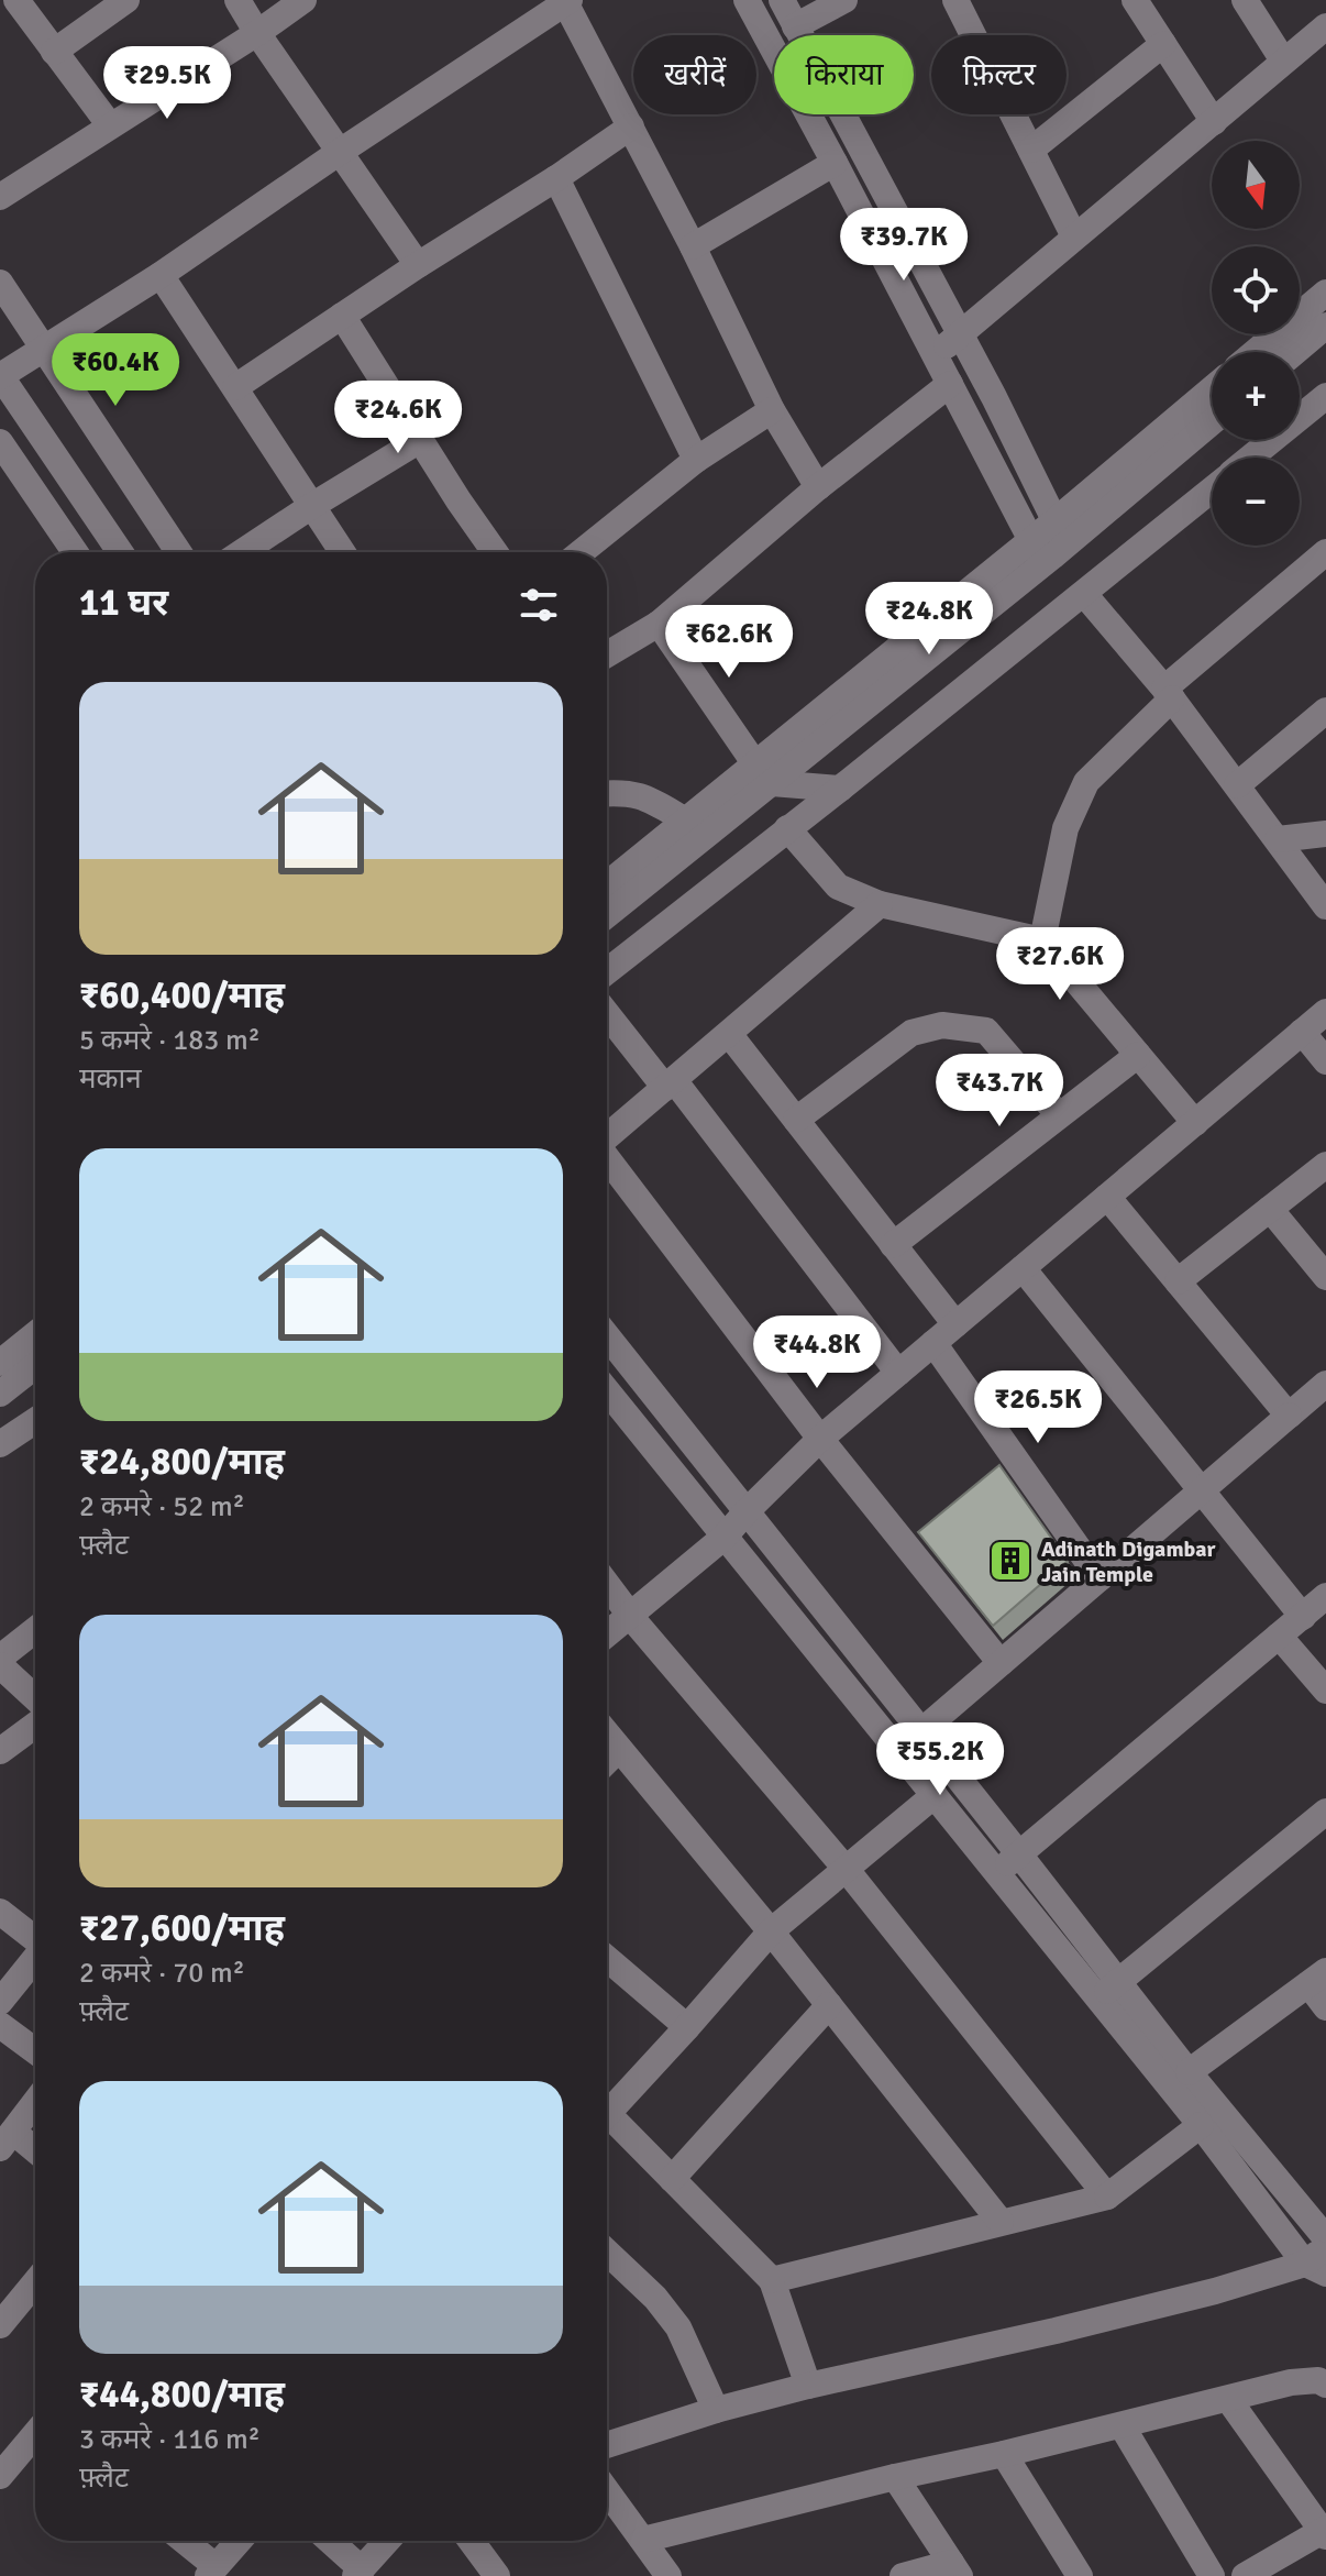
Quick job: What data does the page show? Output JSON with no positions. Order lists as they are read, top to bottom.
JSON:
{
  "places": {
    "building": ["Adinath Digambar Jain Temple"]
  },
  "north": "bottom",
  "page": {
    "chip": ["खरीदें", "किराया", "फ़िल्टर"],
    "price": [
      "₹29.5K",
      "₹39.7K",
      "₹60.4K",
      "₹24.6K",
      "₹24.8K",
      "₹62.6K",
      "₹27.6K",
      "₹43.7K",
      "₹44.8K",
      "₹26.5K",
      "₹55.2K"
    ],
    "map_buttons": ["+", "−"],
    "heading": "11 घर",
    "list": [
      {
        "name": "₹60,400/माह",
        "note": "5 कमरे · 183 m² · मकान"
      },
      {
        "name": "₹24,800/माह",
        "note": "2 कमरे · 52 m² · फ़्लैट"
      },
      {
        "name": "₹27,600/माह",
        "note": "2 कमरे · 70 m² · फ़्लैट"
      },
      {
        "name": "₹44,800/माह",
        "note": "3 कमरे · 116 m² · फ़्लैट"
      }
    ]
  }
}
